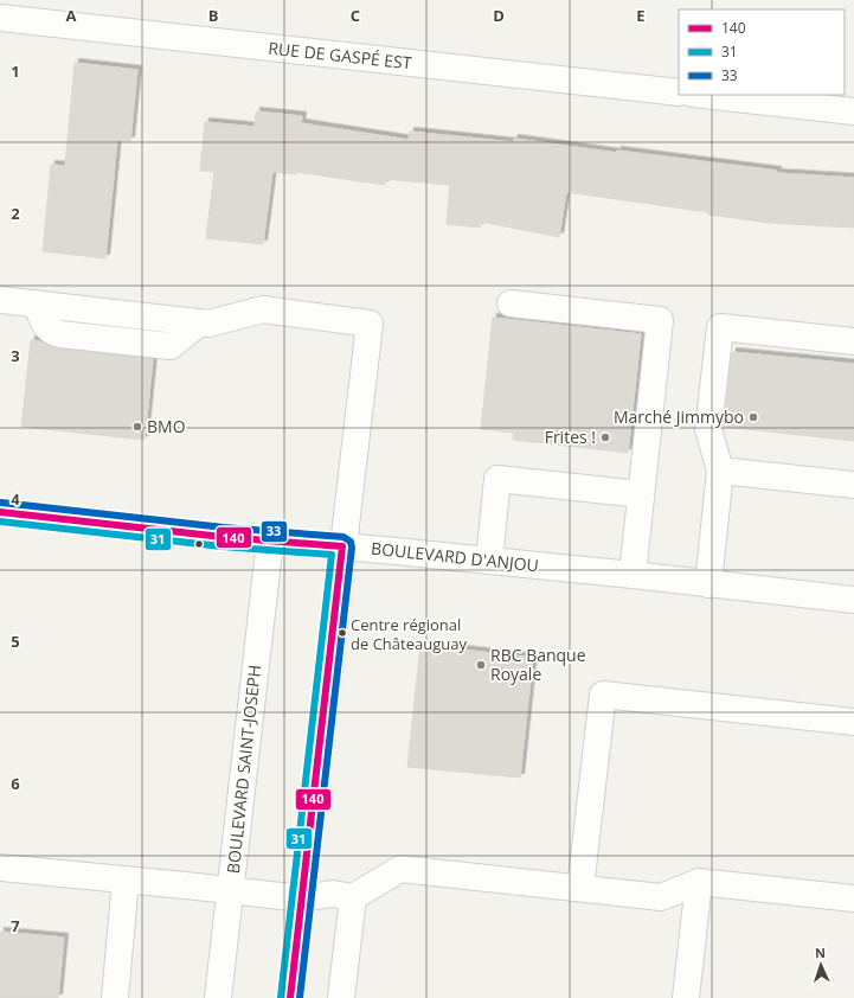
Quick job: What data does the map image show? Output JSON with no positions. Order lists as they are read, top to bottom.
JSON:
{
  "streets": {
    "street": ["RUE DE GASPÉ EST", "BOULEVARD D'ANJOU", "BOULEVARD SAINT-JOSEPH"]
  },
  "crossings": [
    ["BOULEVARD D'ANJOU", "BOULEVARD SAINT-JOSEPH"]
  ],
  "places": [
    "Marché Jimmybo",
    "BMO",
    "Frites !",
    "Centre régional de Châteauguay",
    "RBC Banque Royale"
  ],
  "lines": ["transit line 33", "transit line 140", "transit line 31"],
  "legend": ["140", "31", "33"],
  "north": "top",
  "grid": {
    "columns": [
      "A",
      "B",
      "C",
      "D",
      "E"
    ],
    "rows": [
      "1",
      "2",
      "3",
      "4",
      "5",
      "6",
      "7"
    ]
  }
}
